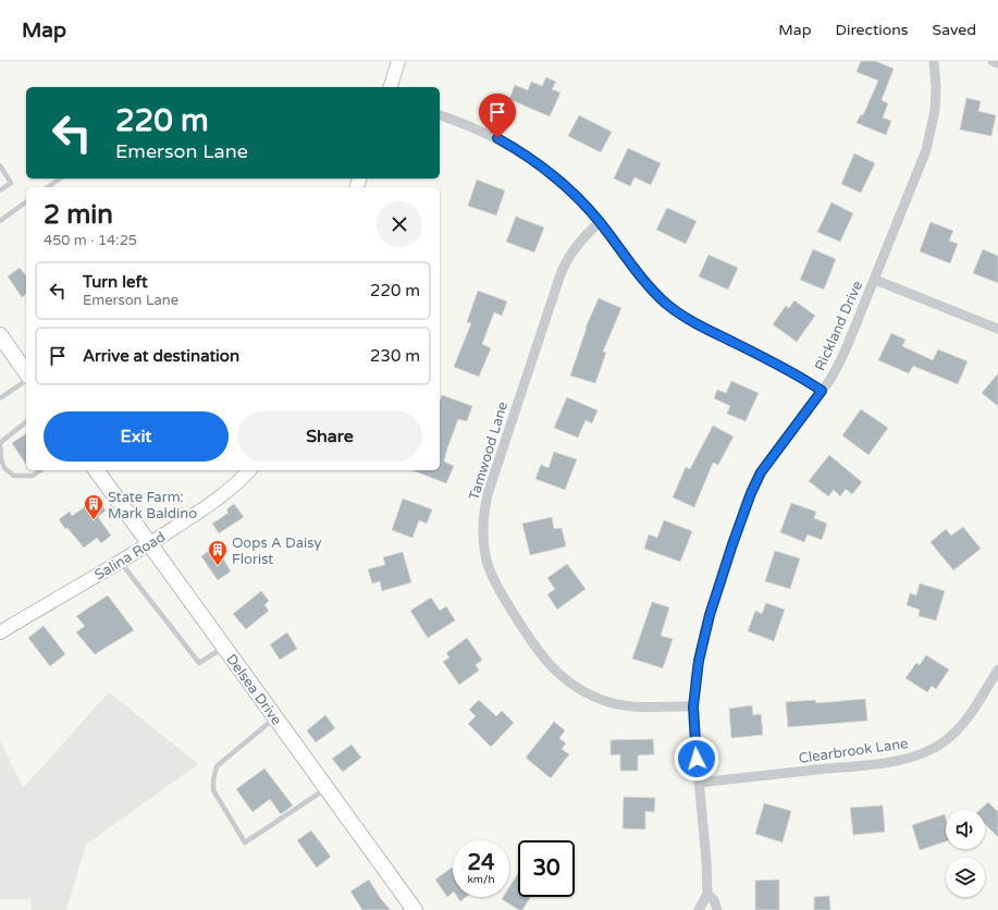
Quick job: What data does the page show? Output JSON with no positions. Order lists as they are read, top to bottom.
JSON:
{
  "streets": {
    "main road": ["Delsea Drive"],
    "street": [
      "Rickland Drive",
      "Tamwood Lane",
      "Salina Road",
      "Clearbrook Lane"
    ]
  },
  "crossings": [
    ["Rickland Drive", "Tamwood Lane"],
    ["Rickland Drive", "Clearbrook Lane"],
    ["Salina Road", "Delsea Drive"]
  ],
  "places": {
    "building": ["State Farm: Mark Baldino", "Oops A Daisy Florist"]
  },
  "page": {
    "header": "Map",
    "nav": ["Map", "Directions", "Saved"],
    "turn": ["220 m", "Emerson Lane"],
    "heading": ["2 min", "450 m · 14:25"],
    "list": [
      {
        "name": "Turn left",
        "note": "Emerson Lane",
        "value": "220 m"
      },
      {
        "name": "Arrive at destination",
        "value": "230 m"
      }
    ],
    "buttons": ["Exit", "Share"],
    "speed": "24 km/h",
    "limit": "30"
  }
}
